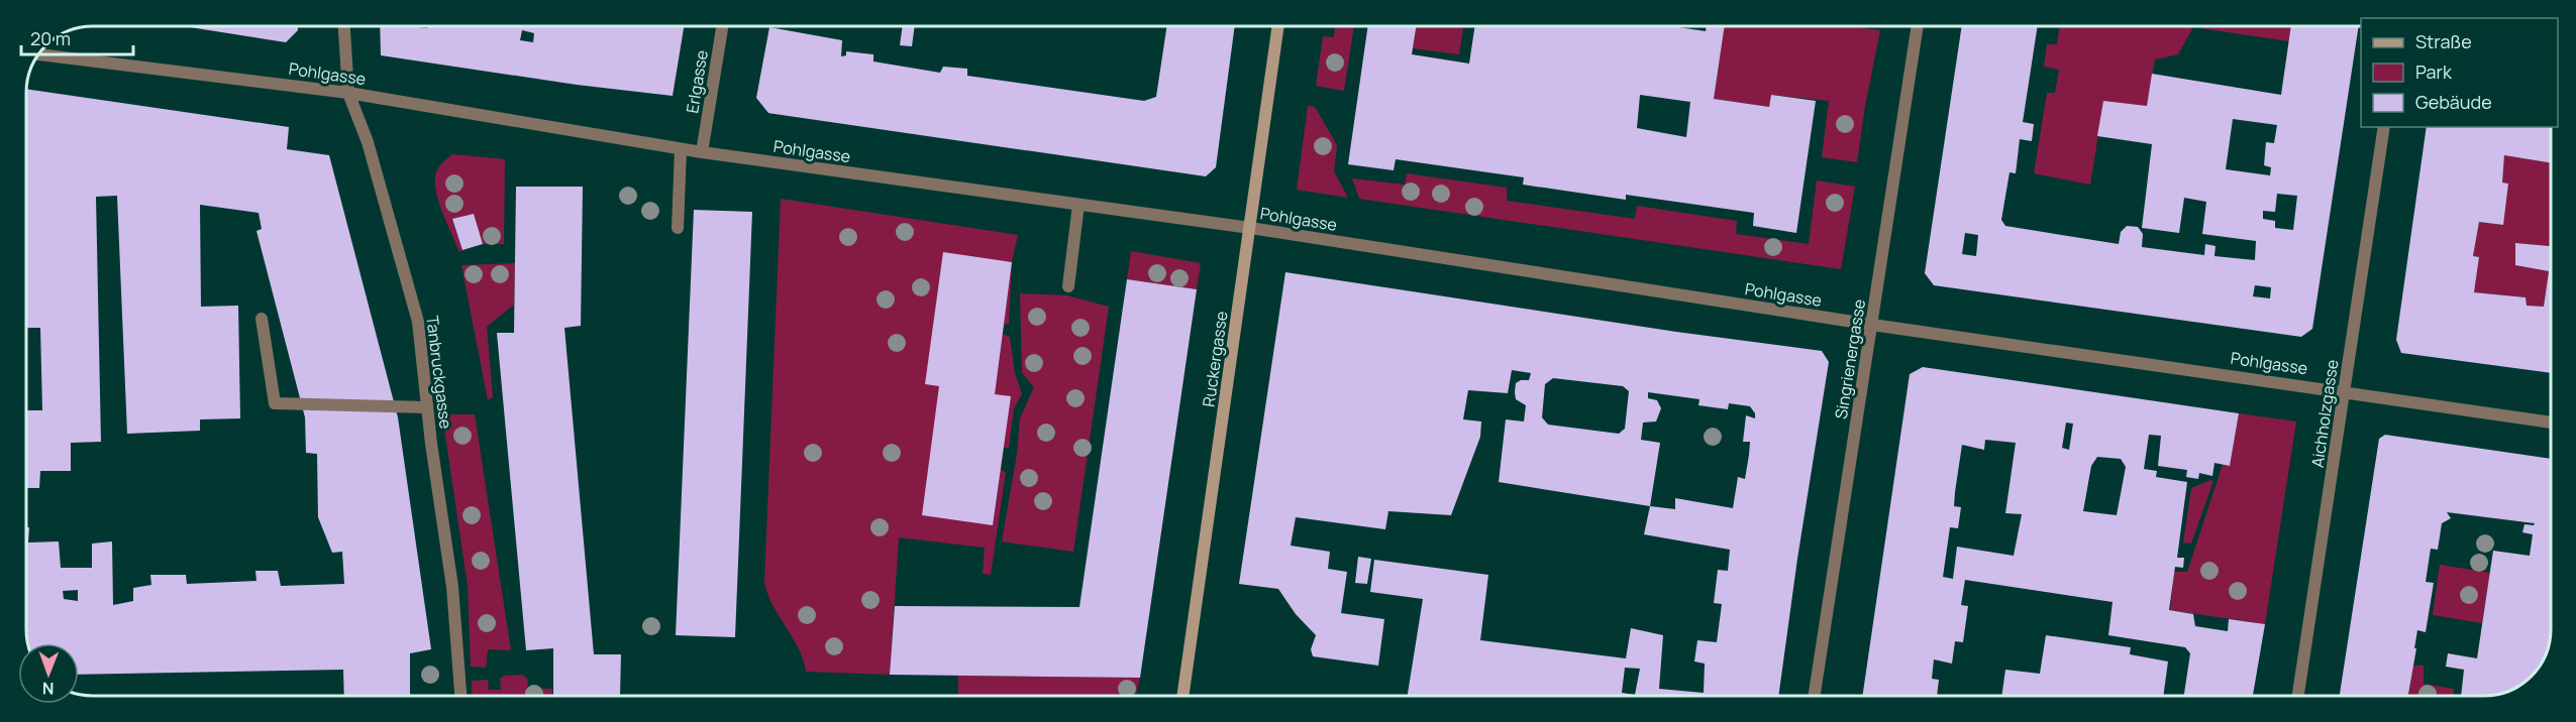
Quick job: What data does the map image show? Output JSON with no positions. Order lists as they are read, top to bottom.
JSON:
{
  "streets": {
    "main road": ["Ruckergasse"],
    "street": [
      "Pohlgasse",
      "Erlgasse",
      "Singrienergasse",
      "Tanbruckgasse",
      "Aichholzgasse"
    ]
  },
  "crossings": [
    ["Pohlgasse", "Erlgasse"],
    ["Pohlgasse", "Ruckergasse"],
    ["Pohlgasse", "Singrienergasse"],
    ["Pohlgasse", "Tanbruckgasse"],
    ["Pohlgasse", "Aichholzgasse"]
  ],
  "legend": ["Straße", "Park", "Gebäude"],
  "scale_bar": "20 m",
  "north": "bottom"
}
